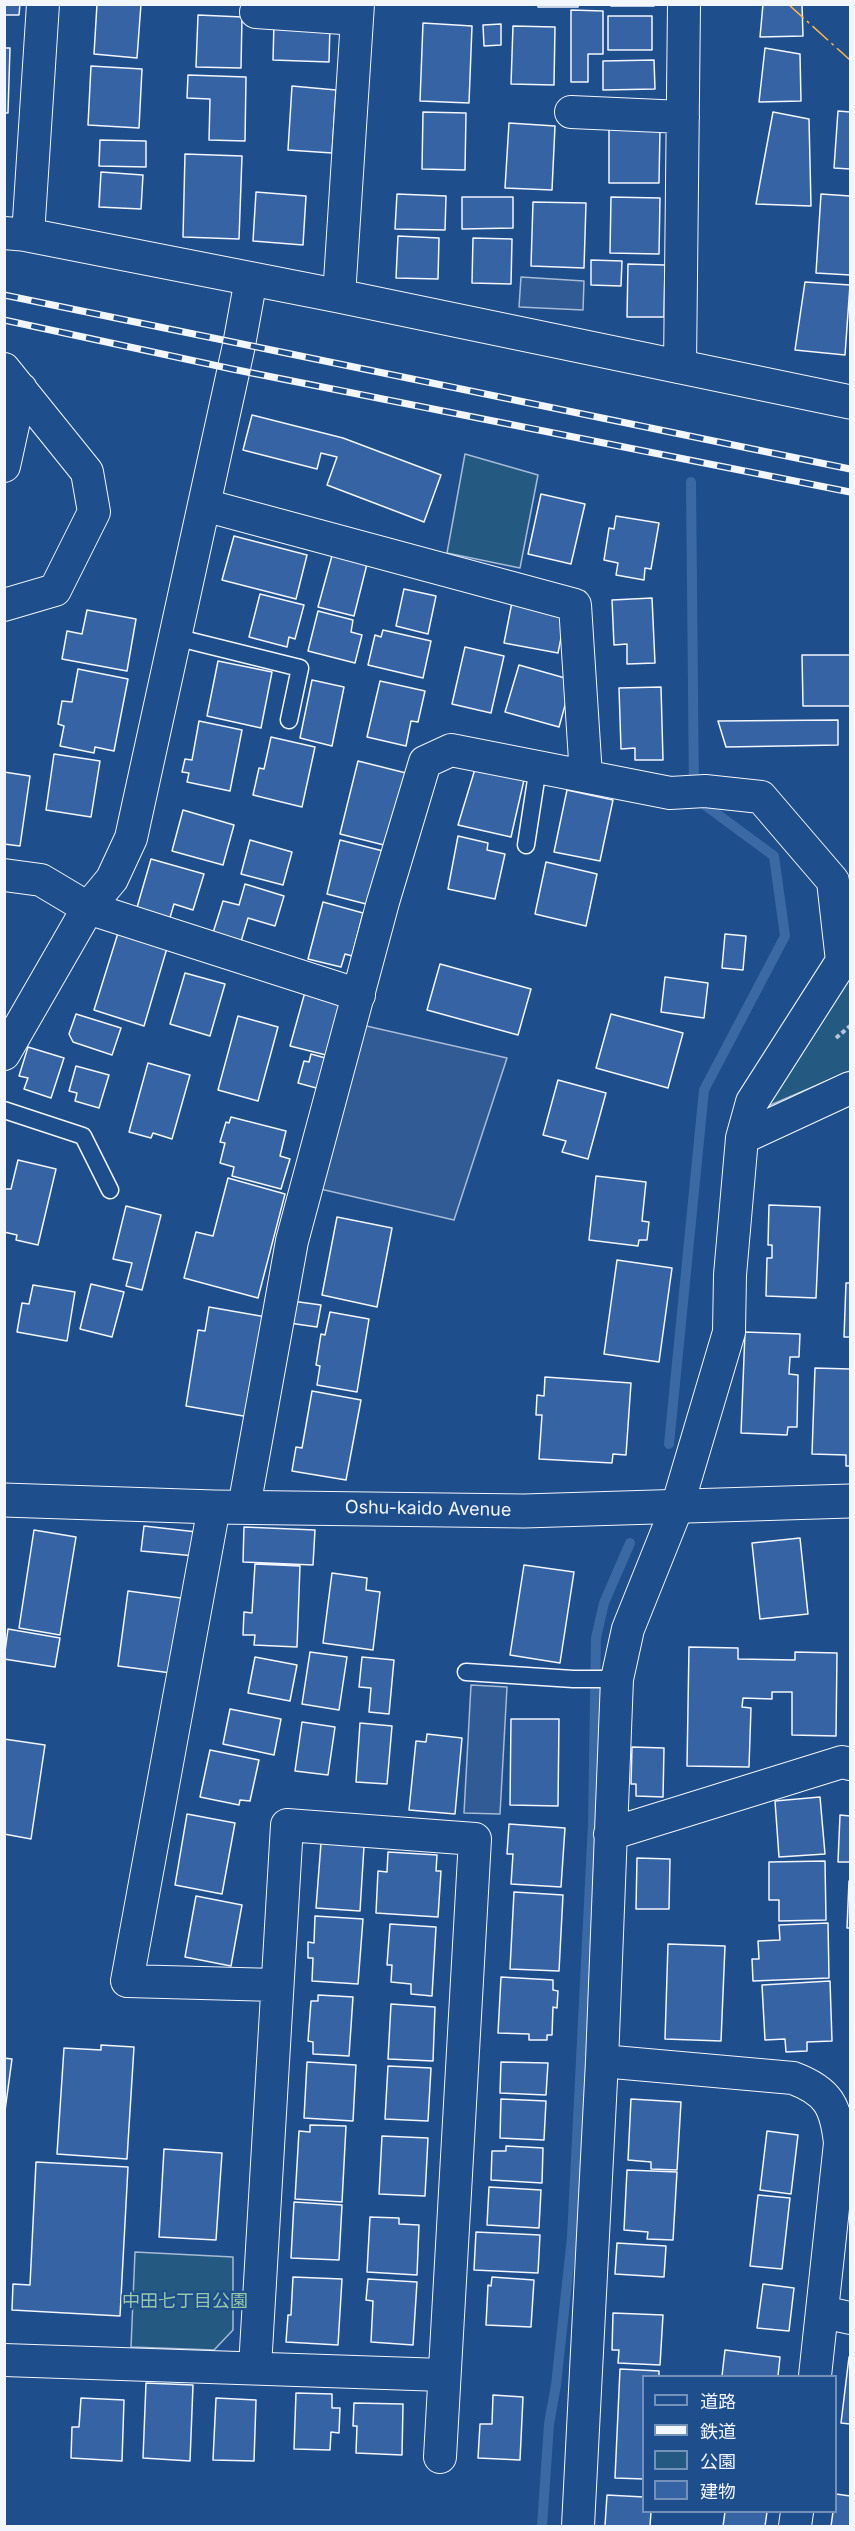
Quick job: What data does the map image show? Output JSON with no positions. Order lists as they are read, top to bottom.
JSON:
{
  "streets": {
    "street": ["Oshu-kaido Avenue"]
  },
  "parks": ["中田七丁目公園"],
  "legend": [
    "道路",
    "鉄道",
    "公園",
    "建物"
  ]
}
